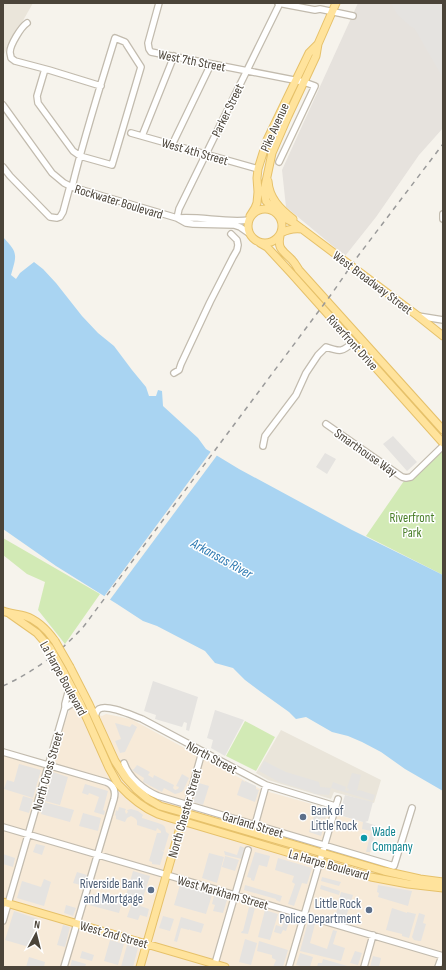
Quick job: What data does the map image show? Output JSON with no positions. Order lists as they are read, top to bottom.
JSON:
{
  "streets": {
    "main road": [
      "Pike Avenue",
      "West Broadway Street",
      "Riverfront Drive",
      "La Harpe Boulevard",
      "North Chester Street",
      "West 2nd Street"
    ],
    "street": [
      "West 7th Street",
      "Parker Street",
      "West 4th Street",
      "Rockwater Boulevard",
      "Smarthouse Way",
      "North Street",
      "North Cross Street",
      "Garland Street",
      "West Markham Street"
    ]
  },
  "crossings": [
    ["West 7th Street", "Parker Street"],
    ["West 7th Street", "Pike Avenue"],
    ["Parker Street", "West 4th Street"],
    ["Parker Street", "Rockwater Boulevard"],
    ["Pike Avenue", "West 4th Street"],
    ["Pike Avenue", "Rockwater Boulevard"],
    ["Pike Avenue", "West Broadway Street"],
    ["Pike Avenue", "Riverfront Drive"],
    ["Rockwater Boulevard", "West Broadway Street"],
    ["Rockwater Boulevard", "Riverfront Drive"],
    ["West Broadway Street", "Riverfront Drive"],
    ["Riverfront Drive", "Smarthouse Way"],
    ["La Harpe Boulevard", "North Street"],
    ["La Harpe Boulevard", "North Cross Street"],
    ["La Harpe Boulevard", "North Chester Street"],
    ["North Street", "North Chester Street"],
    ["North Cross Street", "West Markham Street"],
    ["North Cross Street", "West 2nd Street"],
    ["North Chester Street", "Garland Street"],
    ["North Chester Street", "West Markham Street"],
    ["North Chester Street", "West 2nd Street"]
  ],
  "water": ["Arkansas River"],
  "parks": ["Riverfront Park"],
  "places": [
    "Bank of Little Rock",
    "Wade Company",
    "Riverside Bank and Mortgage",
    "Little Rock Police Department"
  ],
  "north": "top"
}
